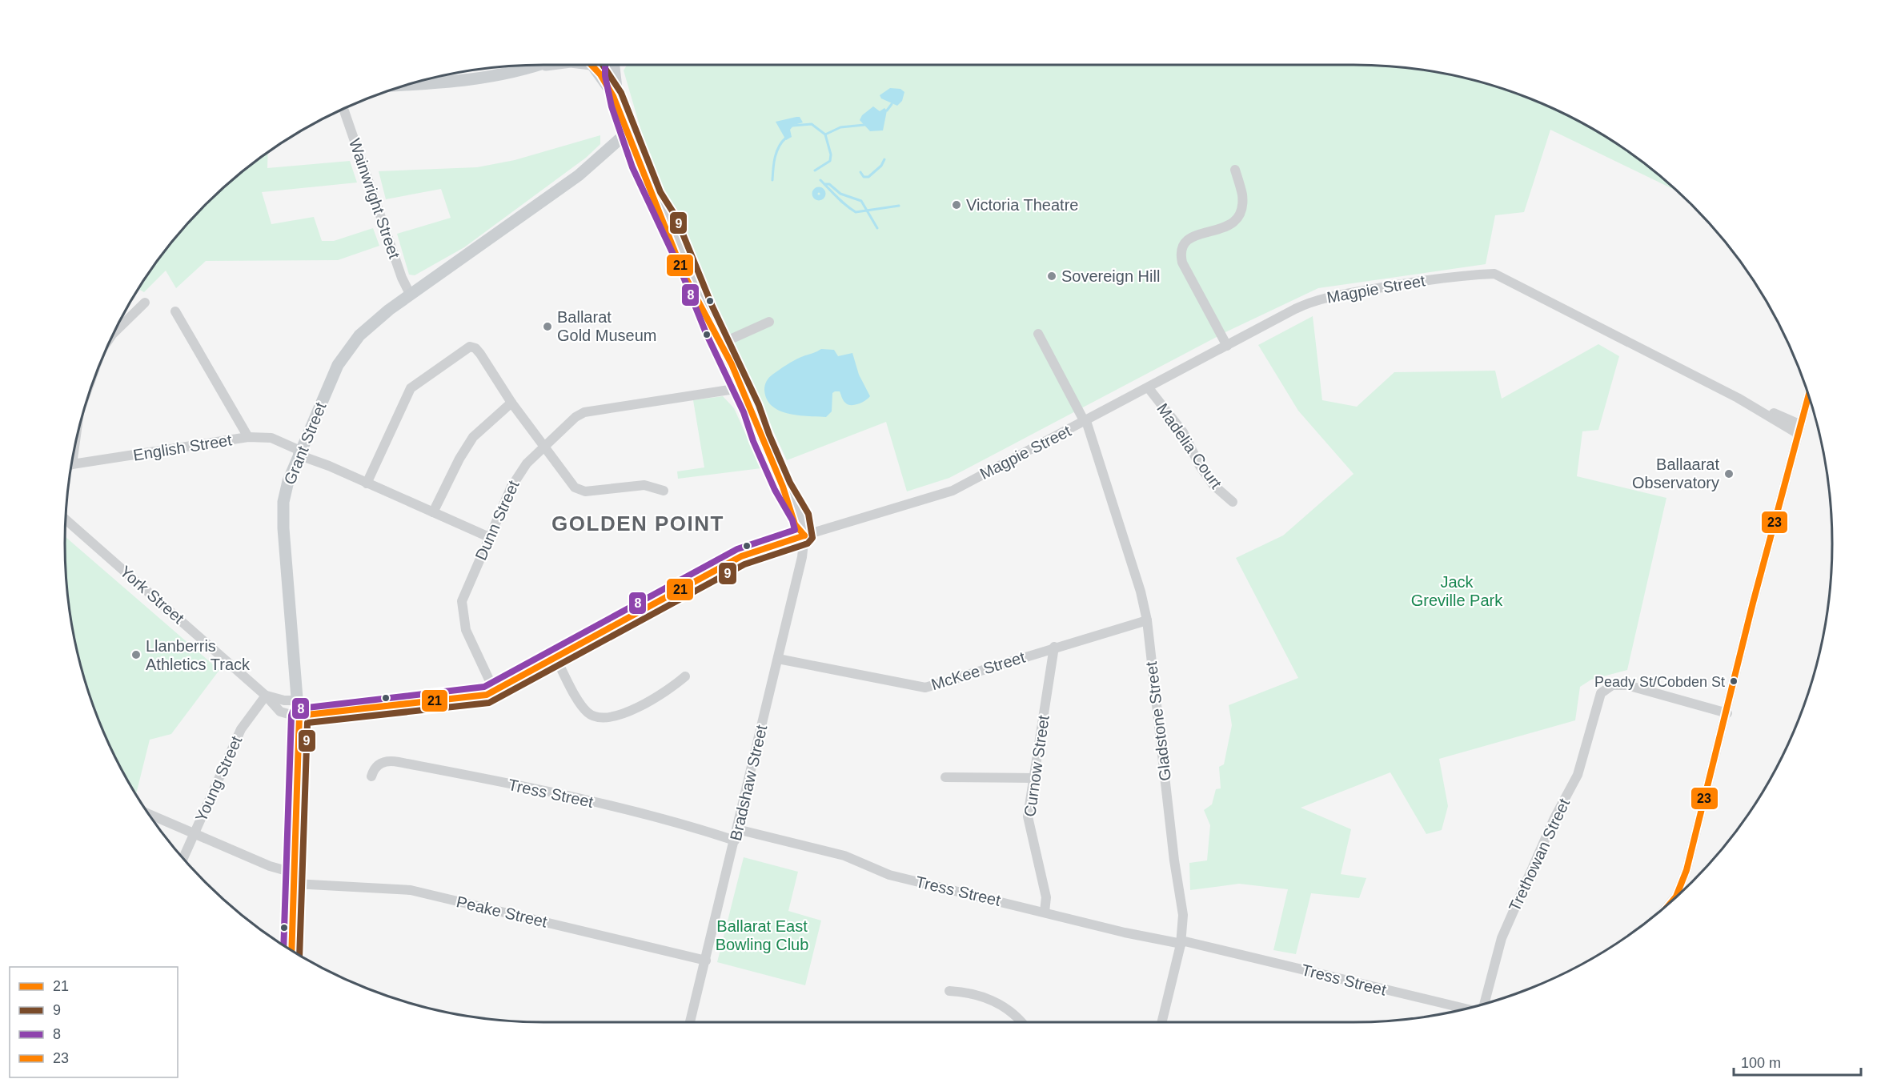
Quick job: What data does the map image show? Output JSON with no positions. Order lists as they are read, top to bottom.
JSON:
{
  "streets": {
    "main road": ["Grant Street"],
    "street": [
      "Wainwright Street",
      "Magpie Street",
      "Madelia Court",
      "English Street",
      "Dunn Street",
      "York Street",
      "McKee Street",
      "Gladstone Street",
      "Curnow Street",
      "Young Street",
      "Bradshaw Street",
      "Tress Street",
      "Trethowan Street",
      "Peake Street"
    ]
  },
  "crossings": [
    ["Wainwright Street", "Grant Street"],
    ["Magpie Street", "Grant Street"],
    ["Magpie Street", "Madelia Court"],
    ["Magpie Street", "Dunn Street"],
    ["Magpie Street", "York Street"],
    ["Magpie Street", "Gladstone Street"],
    ["Magpie Street", "Bradshaw Street"],
    ["Grant Street", "English Street"],
    ["Grant Street", "York Street"],
    ["Grant Street", "Peake Street"],
    ["English Street", "Dunn Street"],
    ["York Street", "Young Street"],
    ["McKee Street", "Gladstone Street"],
    ["McKee Street", "Curnow Street"],
    ["McKee Street", "Bradshaw Street"],
    ["Gladstone Street", "Tress Street"],
    ["Curnow Street", "Tress Street"],
    ["Young Street", "Peake Street"],
    ["Bradshaw Street", "Tress Street"],
    ["Bradshaw Street", "Peake Street"]
  ],
  "districts": ["GOLDEN POINT"],
  "parks": ["Jack Greville Park", "Ballarat East Bowling Club"],
  "places": [
    "Victoria Theatre",
    "Sovereign Hill",
    "Ballarat Gold Museum",
    "Ballaarat Observatory",
    "Llanberris Athletics Track",
    "Peady St/Cobden St"
  ],
  "lines": [
    "transit line 21",
    "transit line 9",
    "transit line 8",
    "transit line 23"
  ],
  "legend": [
    "21",
    "9",
    "8",
    "23"
  ],
  "scale_bar": "100 m"
}
